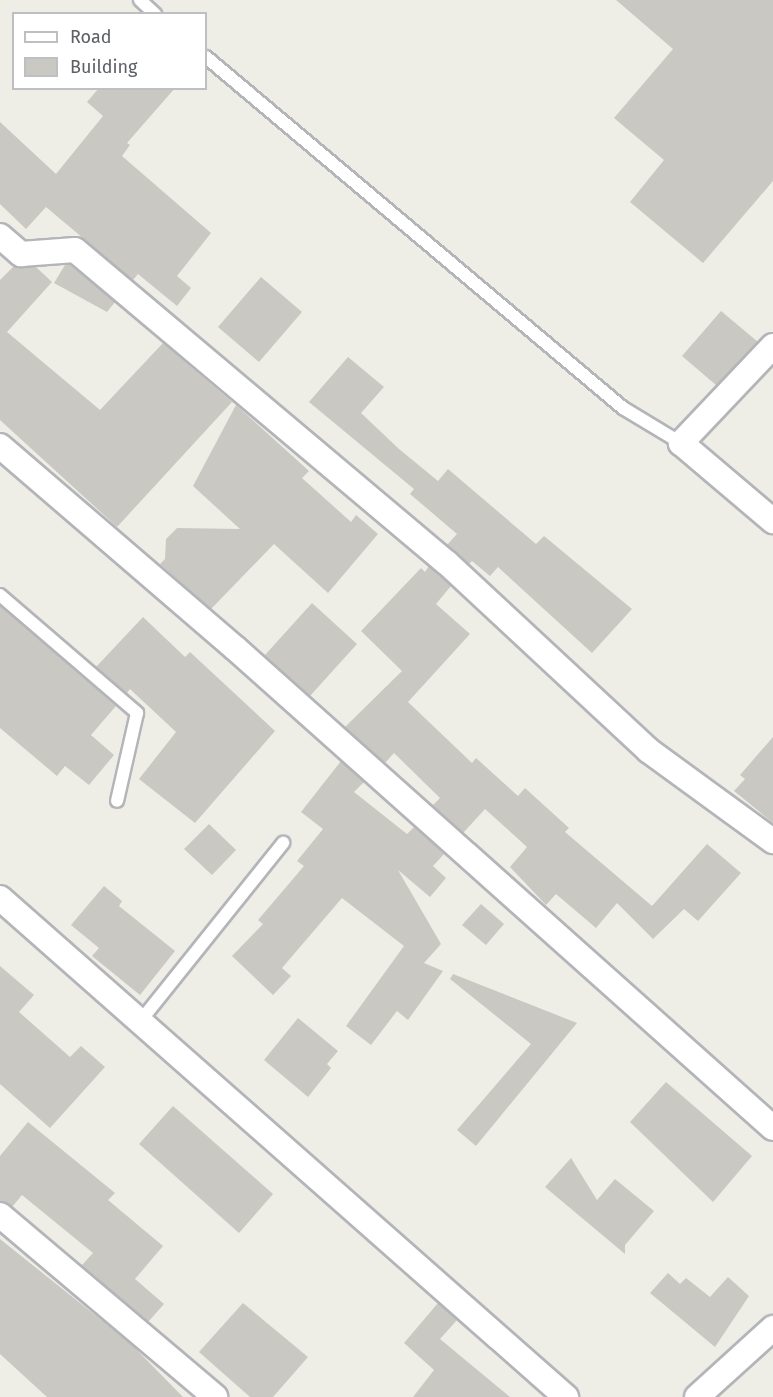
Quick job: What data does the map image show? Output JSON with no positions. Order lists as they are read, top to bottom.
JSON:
{
  "legend": ["Road", "Building"]
}
